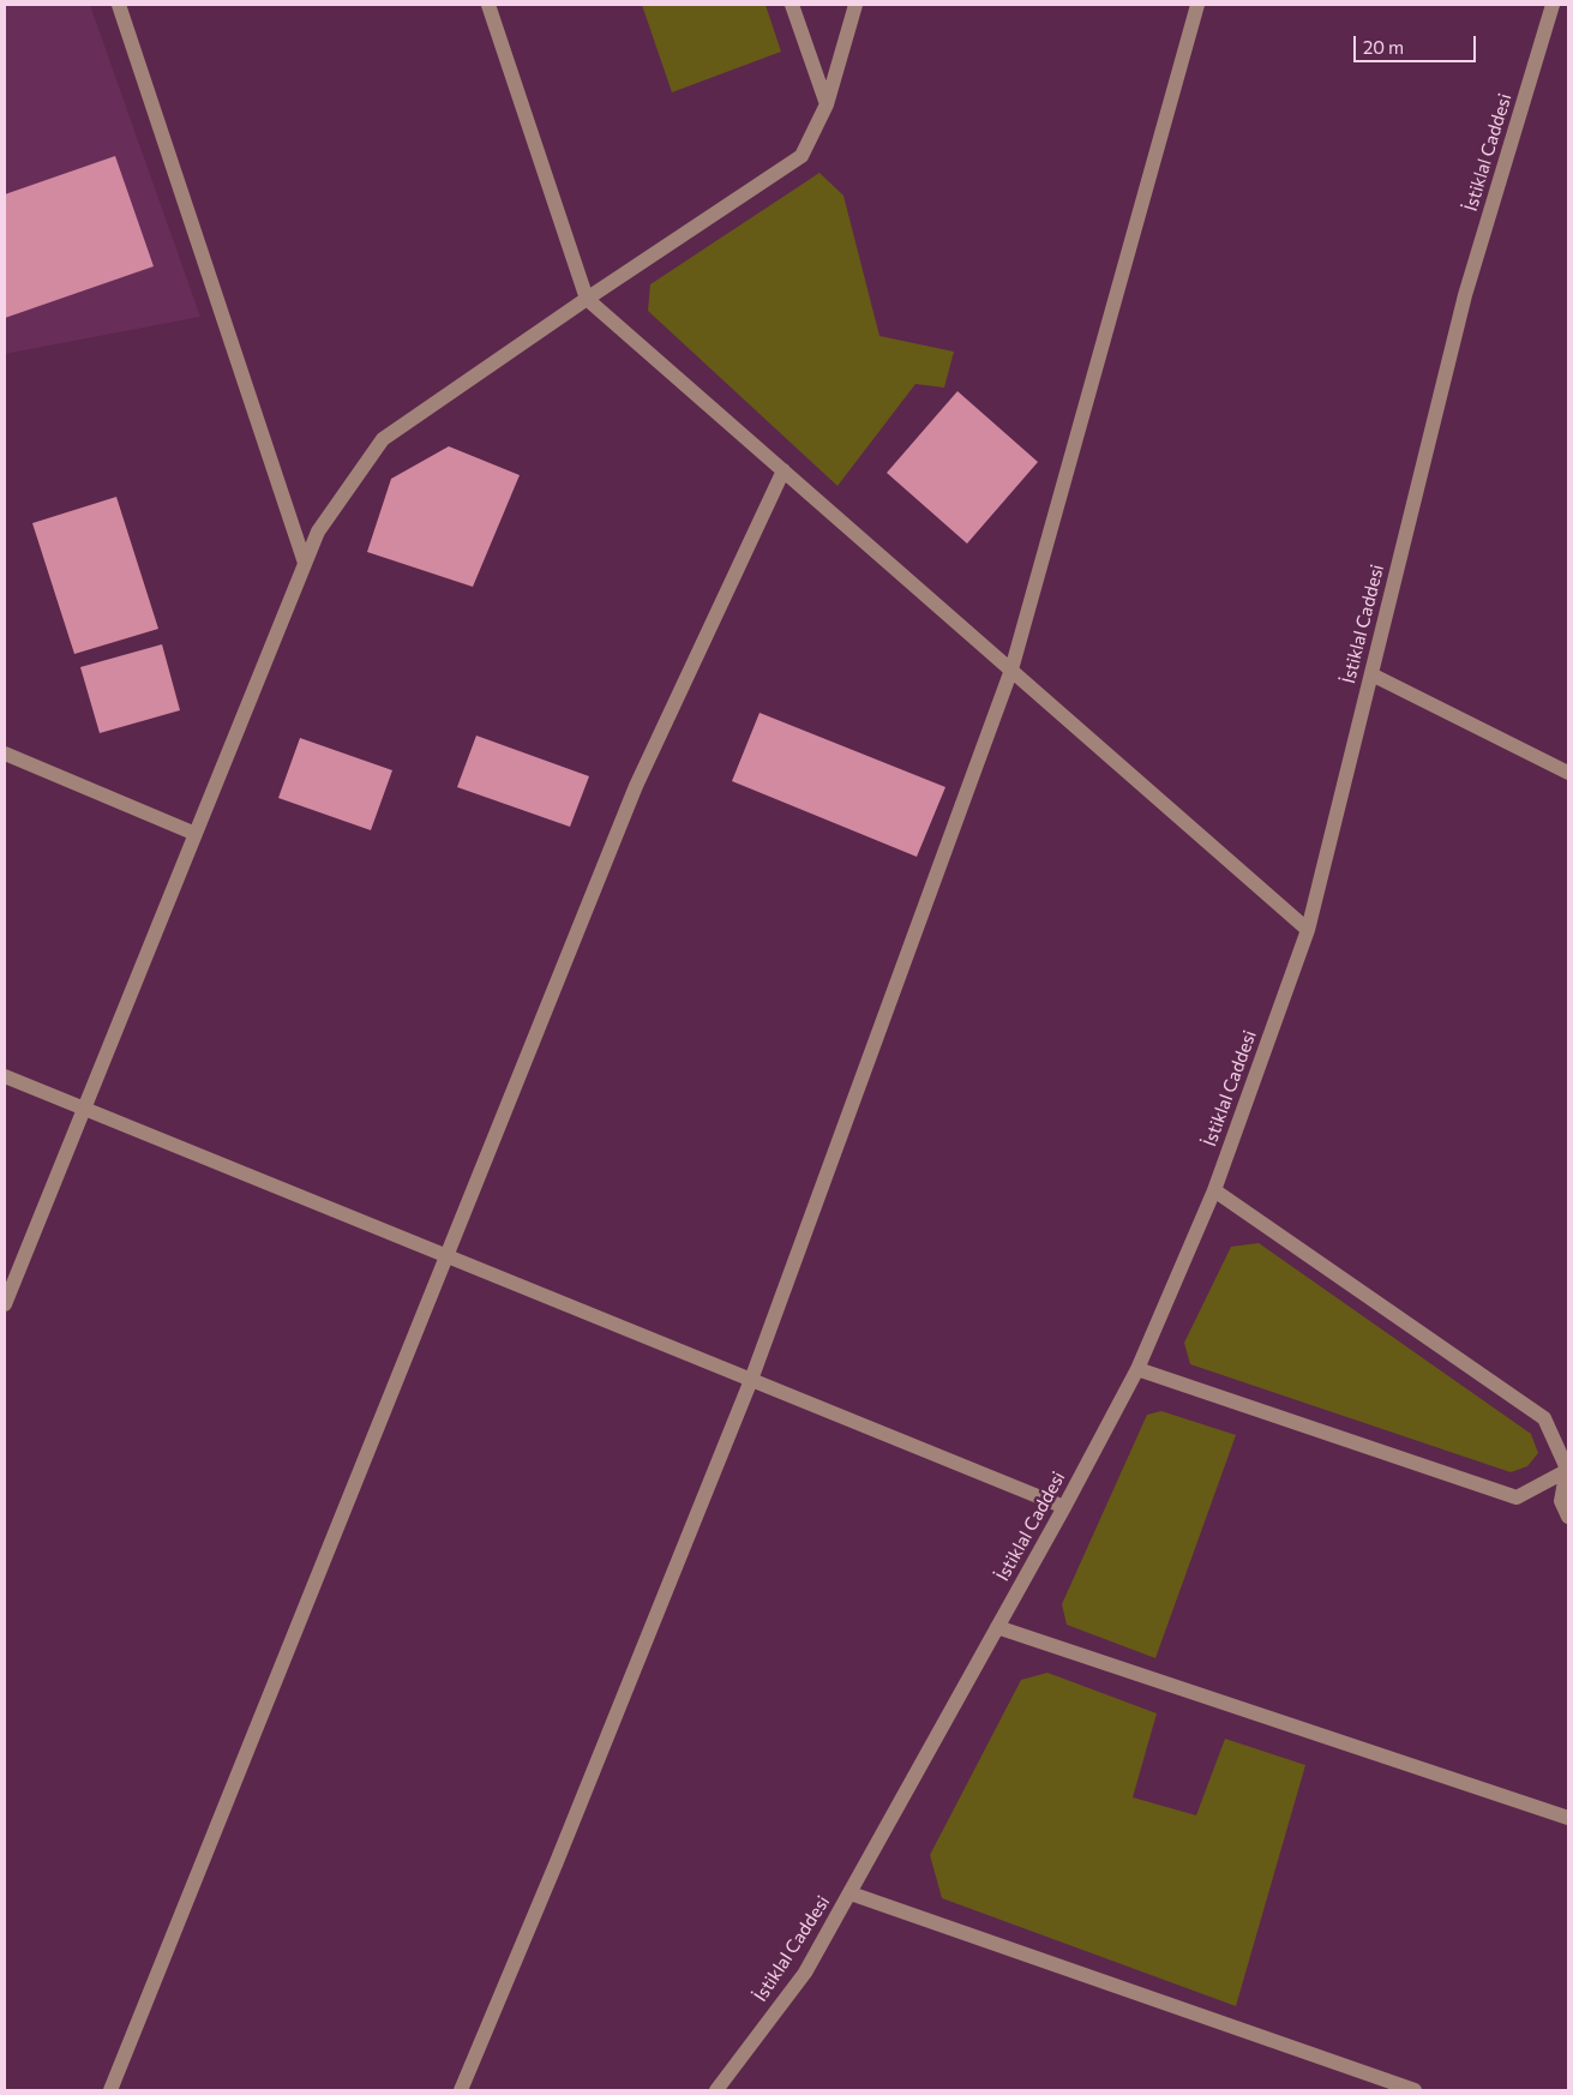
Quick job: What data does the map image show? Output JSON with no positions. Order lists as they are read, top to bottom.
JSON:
{
  "streets": {
    "street": ["İstiklal Caddesi"]
  },
  "scale_bar": "20 m"
}
